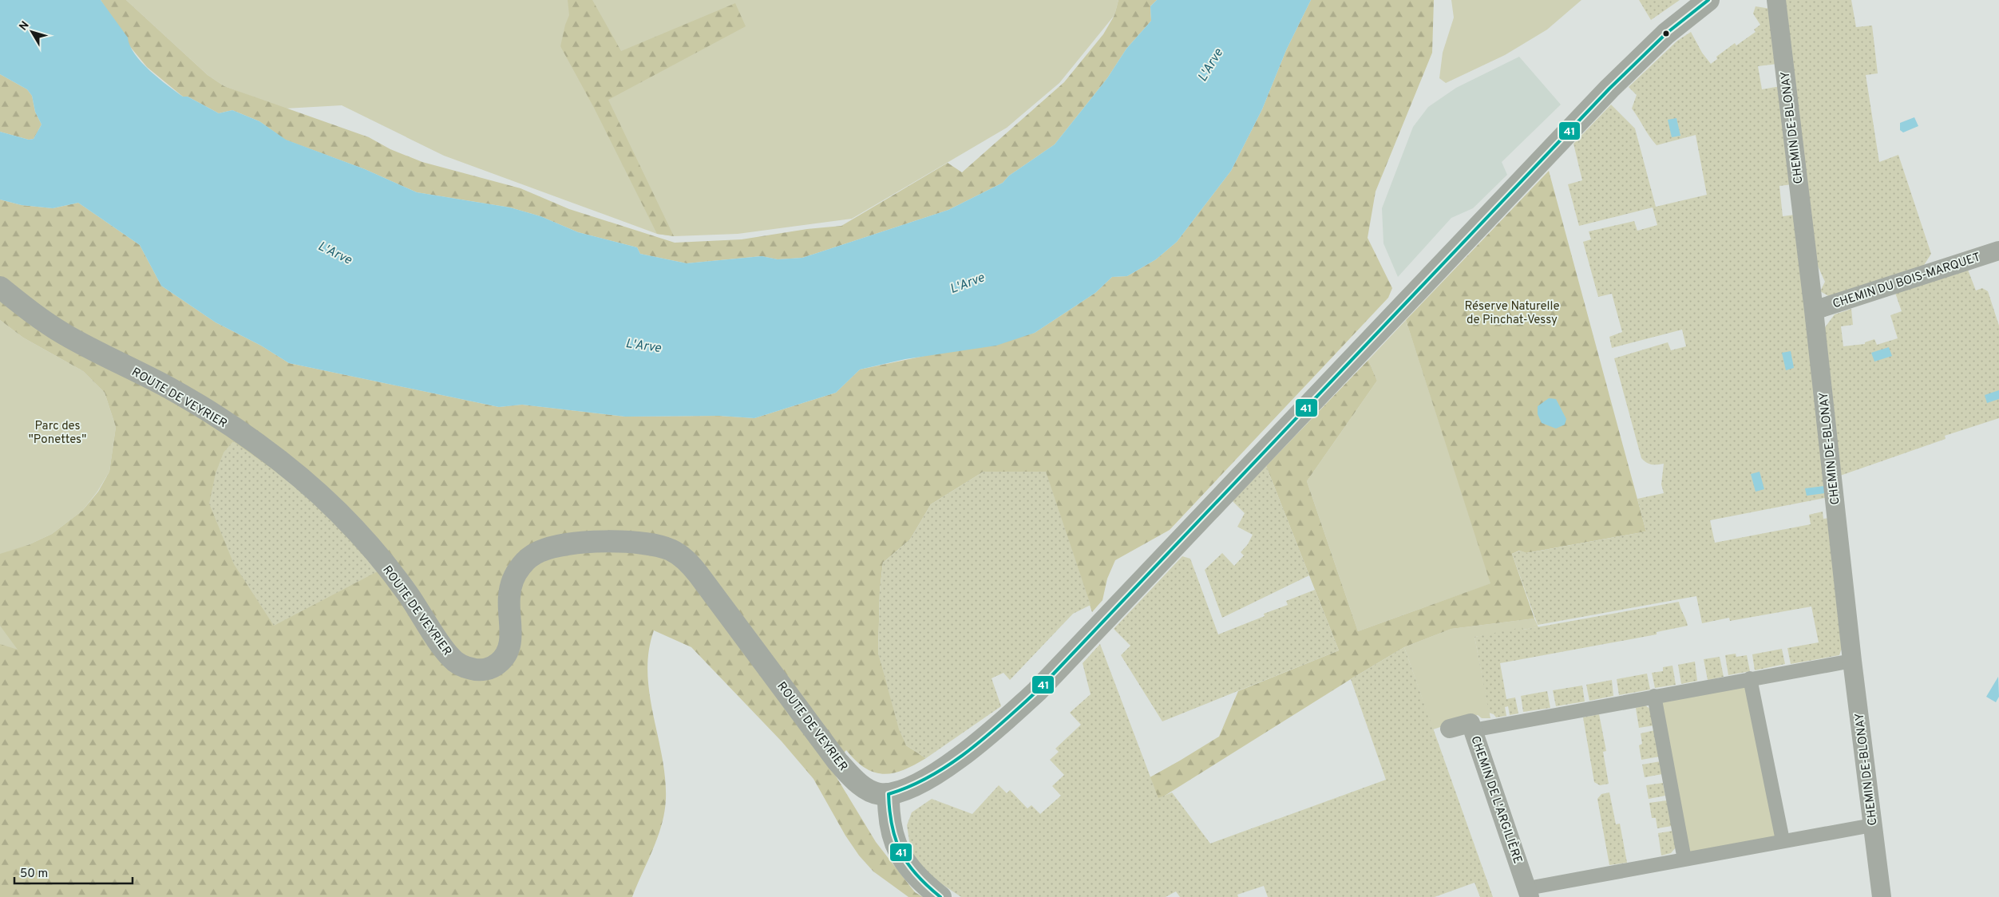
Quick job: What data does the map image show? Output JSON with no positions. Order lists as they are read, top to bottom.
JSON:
{
  "streets": {
    "main road": ["ROUTE DE VEYRIER"],
    "street": ["CHEMIN DE-BLONAY", "CHEMIN DU BOIS-MARQUET", "CHEMIN DE L'ARGILIÈRE"]
  },
  "crossings": [
    ["CHEMIN DE-BLONAY", "CHEMIN DU BOIS-MARQUET"]
  ],
  "water": ["L'Arve"],
  "parks": ["Réserve Naturelle de Pinchat-Vessy", "Parc des \"Ponettes\""],
  "lines": ["transit line 41"],
  "scale_bar": "50 m",
  "north": "top left"
}
